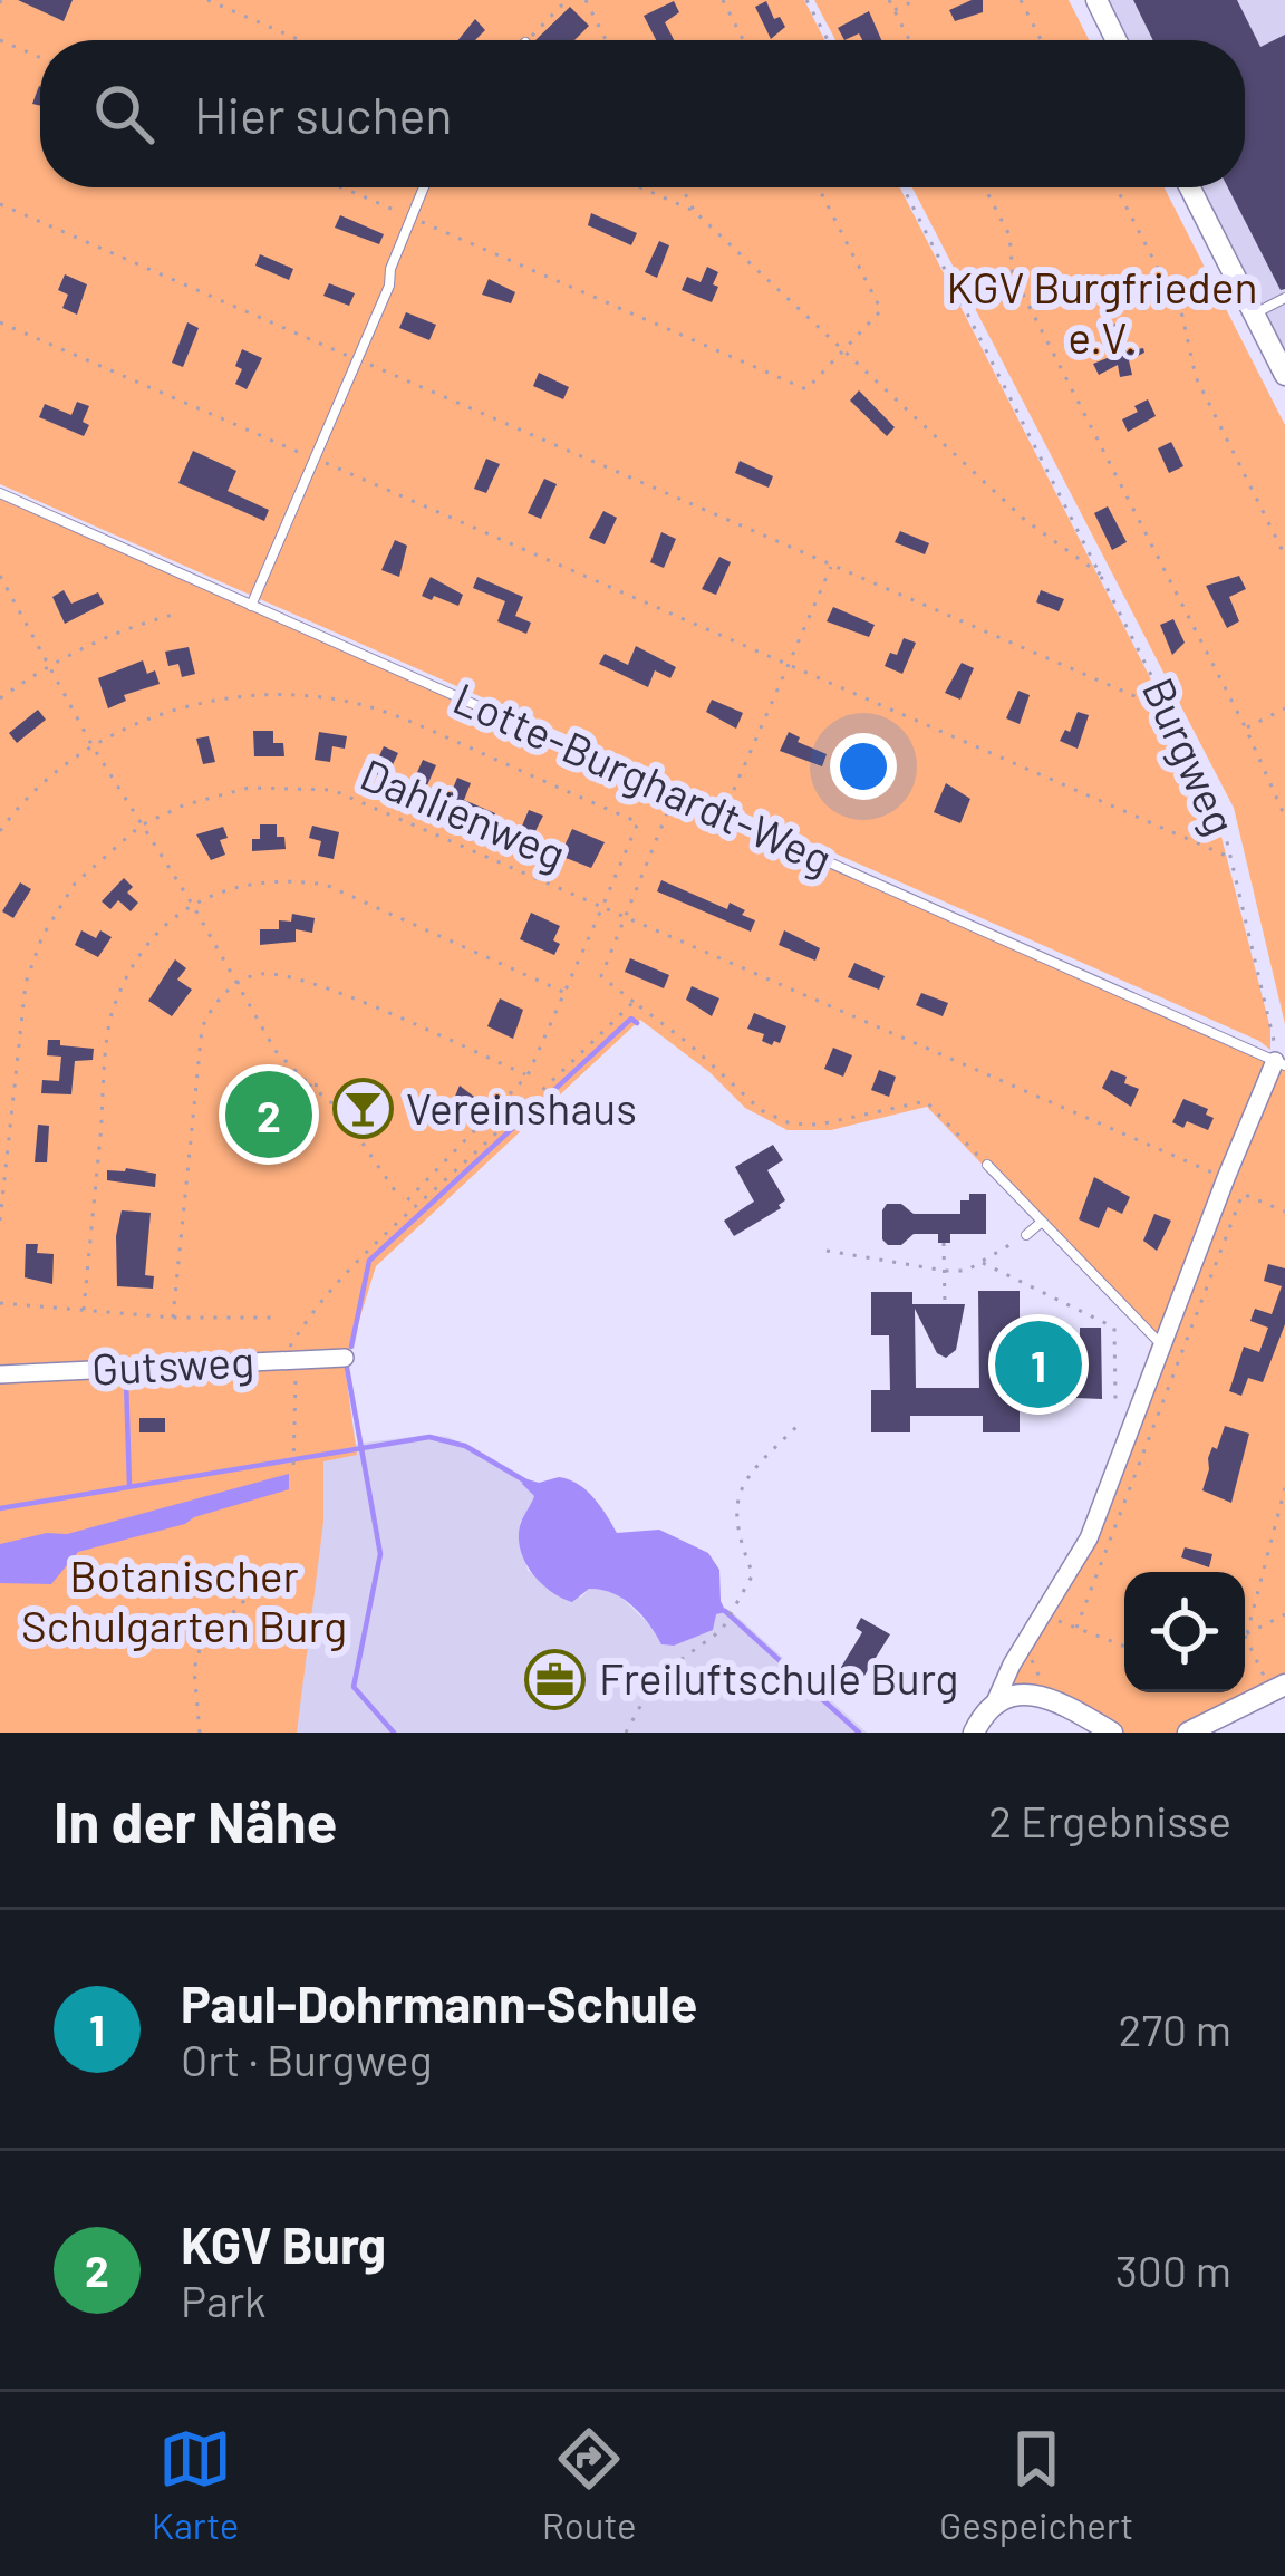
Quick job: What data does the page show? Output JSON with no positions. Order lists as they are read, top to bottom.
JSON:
{
  "streets": {
    "street": ["Gutsweg"],
    "lane": ["Lotte-Burghardt-Weg"],
    "path": ["Burgweg", "Dahlienweg"]
  },
  "crossings": [
    ["Burgweg", "Lotte-Burghardt-Weg"]
  ],
  "parks": ["KGV Burgfrieden e.V.", "Botanischer Schulgarten Burg"],
  "places": {
    "bar": ["Vereinshaus"],
    "office": ["Freiluftschule Burg"]
  },
  "page": {
    "search": "Hier suchen",
    "pins": ["2", "1"],
    "heading": ["In der Nähe", "2 Ergebnisse"],
    "list": [
      {
        "mark": "1",
        "name": "Paul-Dohrmann-Schule",
        "note": "Ort · Burgweg",
        "value": "270 m"
      },
      {
        "mark": "2",
        "name": "KGV Burg",
        "note": "Park",
        "value": "300 m"
      }
    ],
    "nav": ["Karte", "Route", "Gespeichert"]
  }
}
